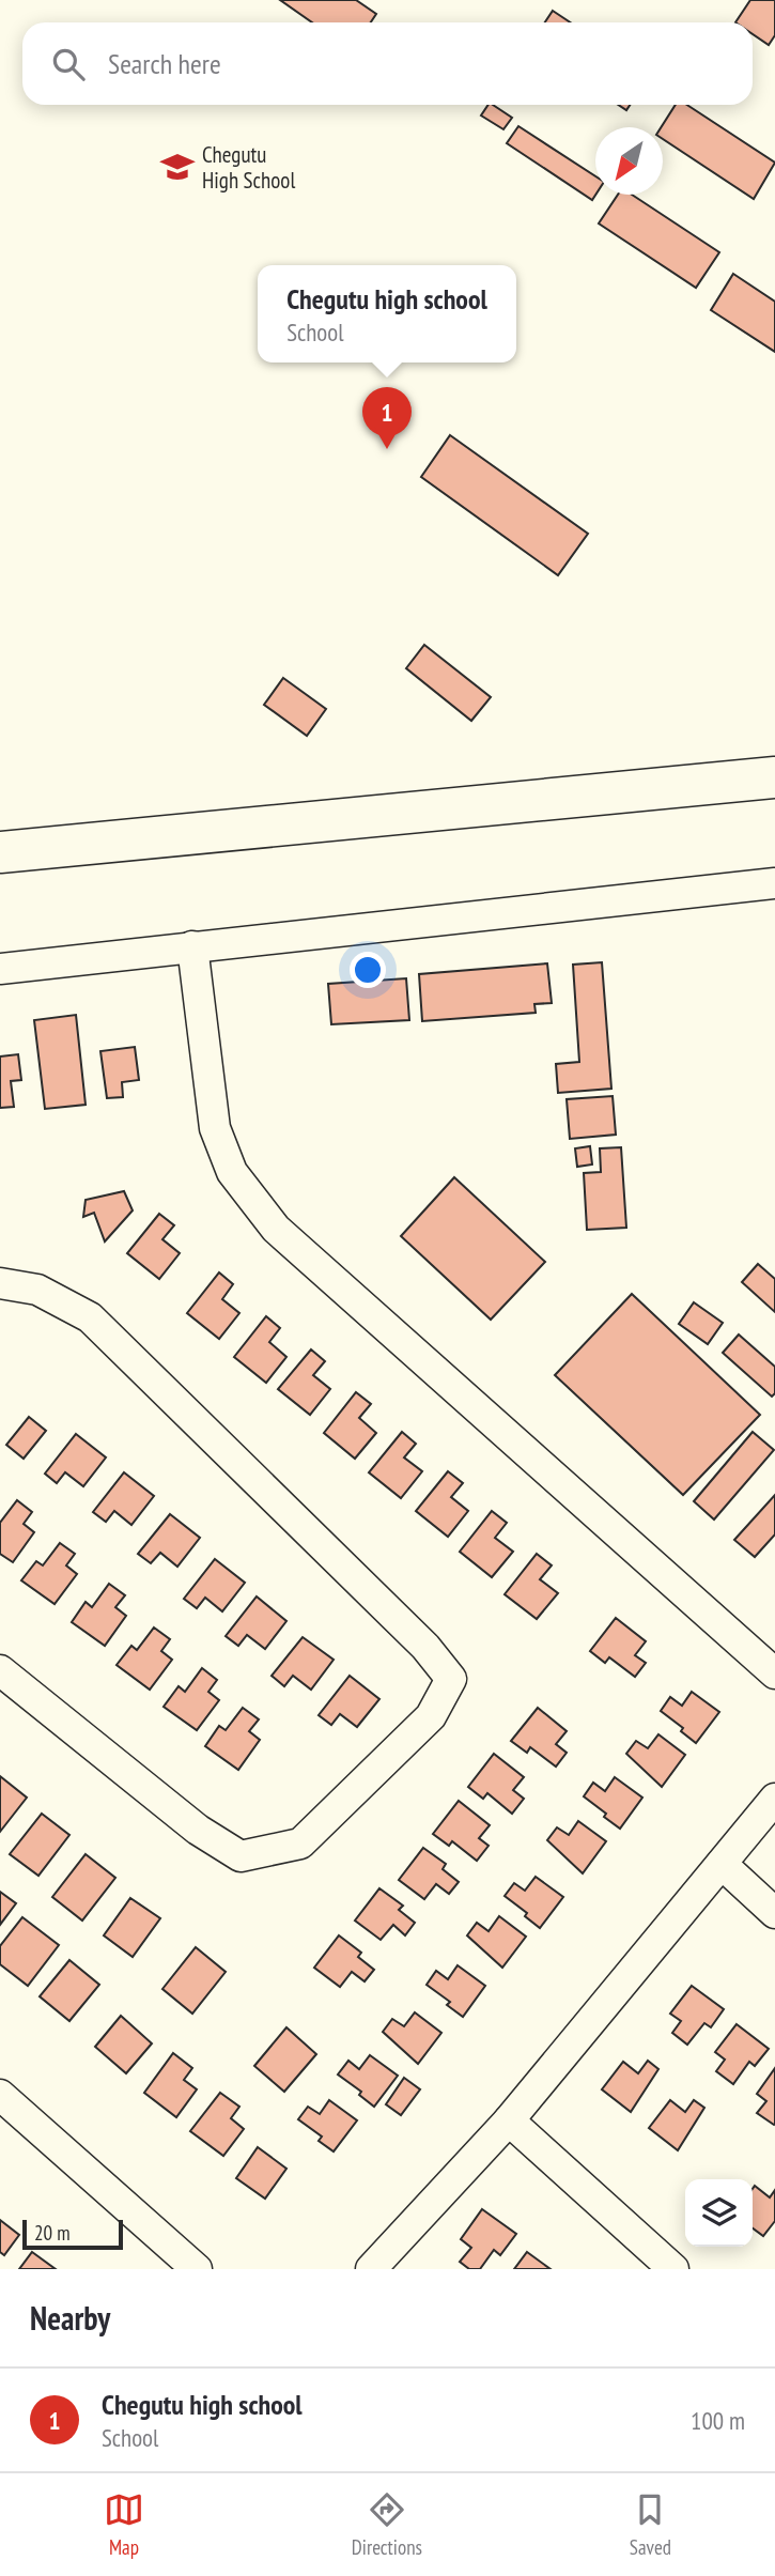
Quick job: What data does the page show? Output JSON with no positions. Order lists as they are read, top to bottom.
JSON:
{
  "places": {
    "school or university": ["Chegutu High School"]
  },
  "scale_bar": "20 m",
  "north": "bottom left",
  "page": {
    "search": "Search here",
    "popup": ["Chegutu high school", "School"],
    "pins": "1",
    "scale": "20 m",
    "heading": "Nearby",
    "list": [
      {
        "mark": "1",
        "name": "Chegutu high school",
        "note": "School",
        "value": "100 m"
      }
    ],
    "nav": ["Map", "Directions", "Saved"]
  }
}
